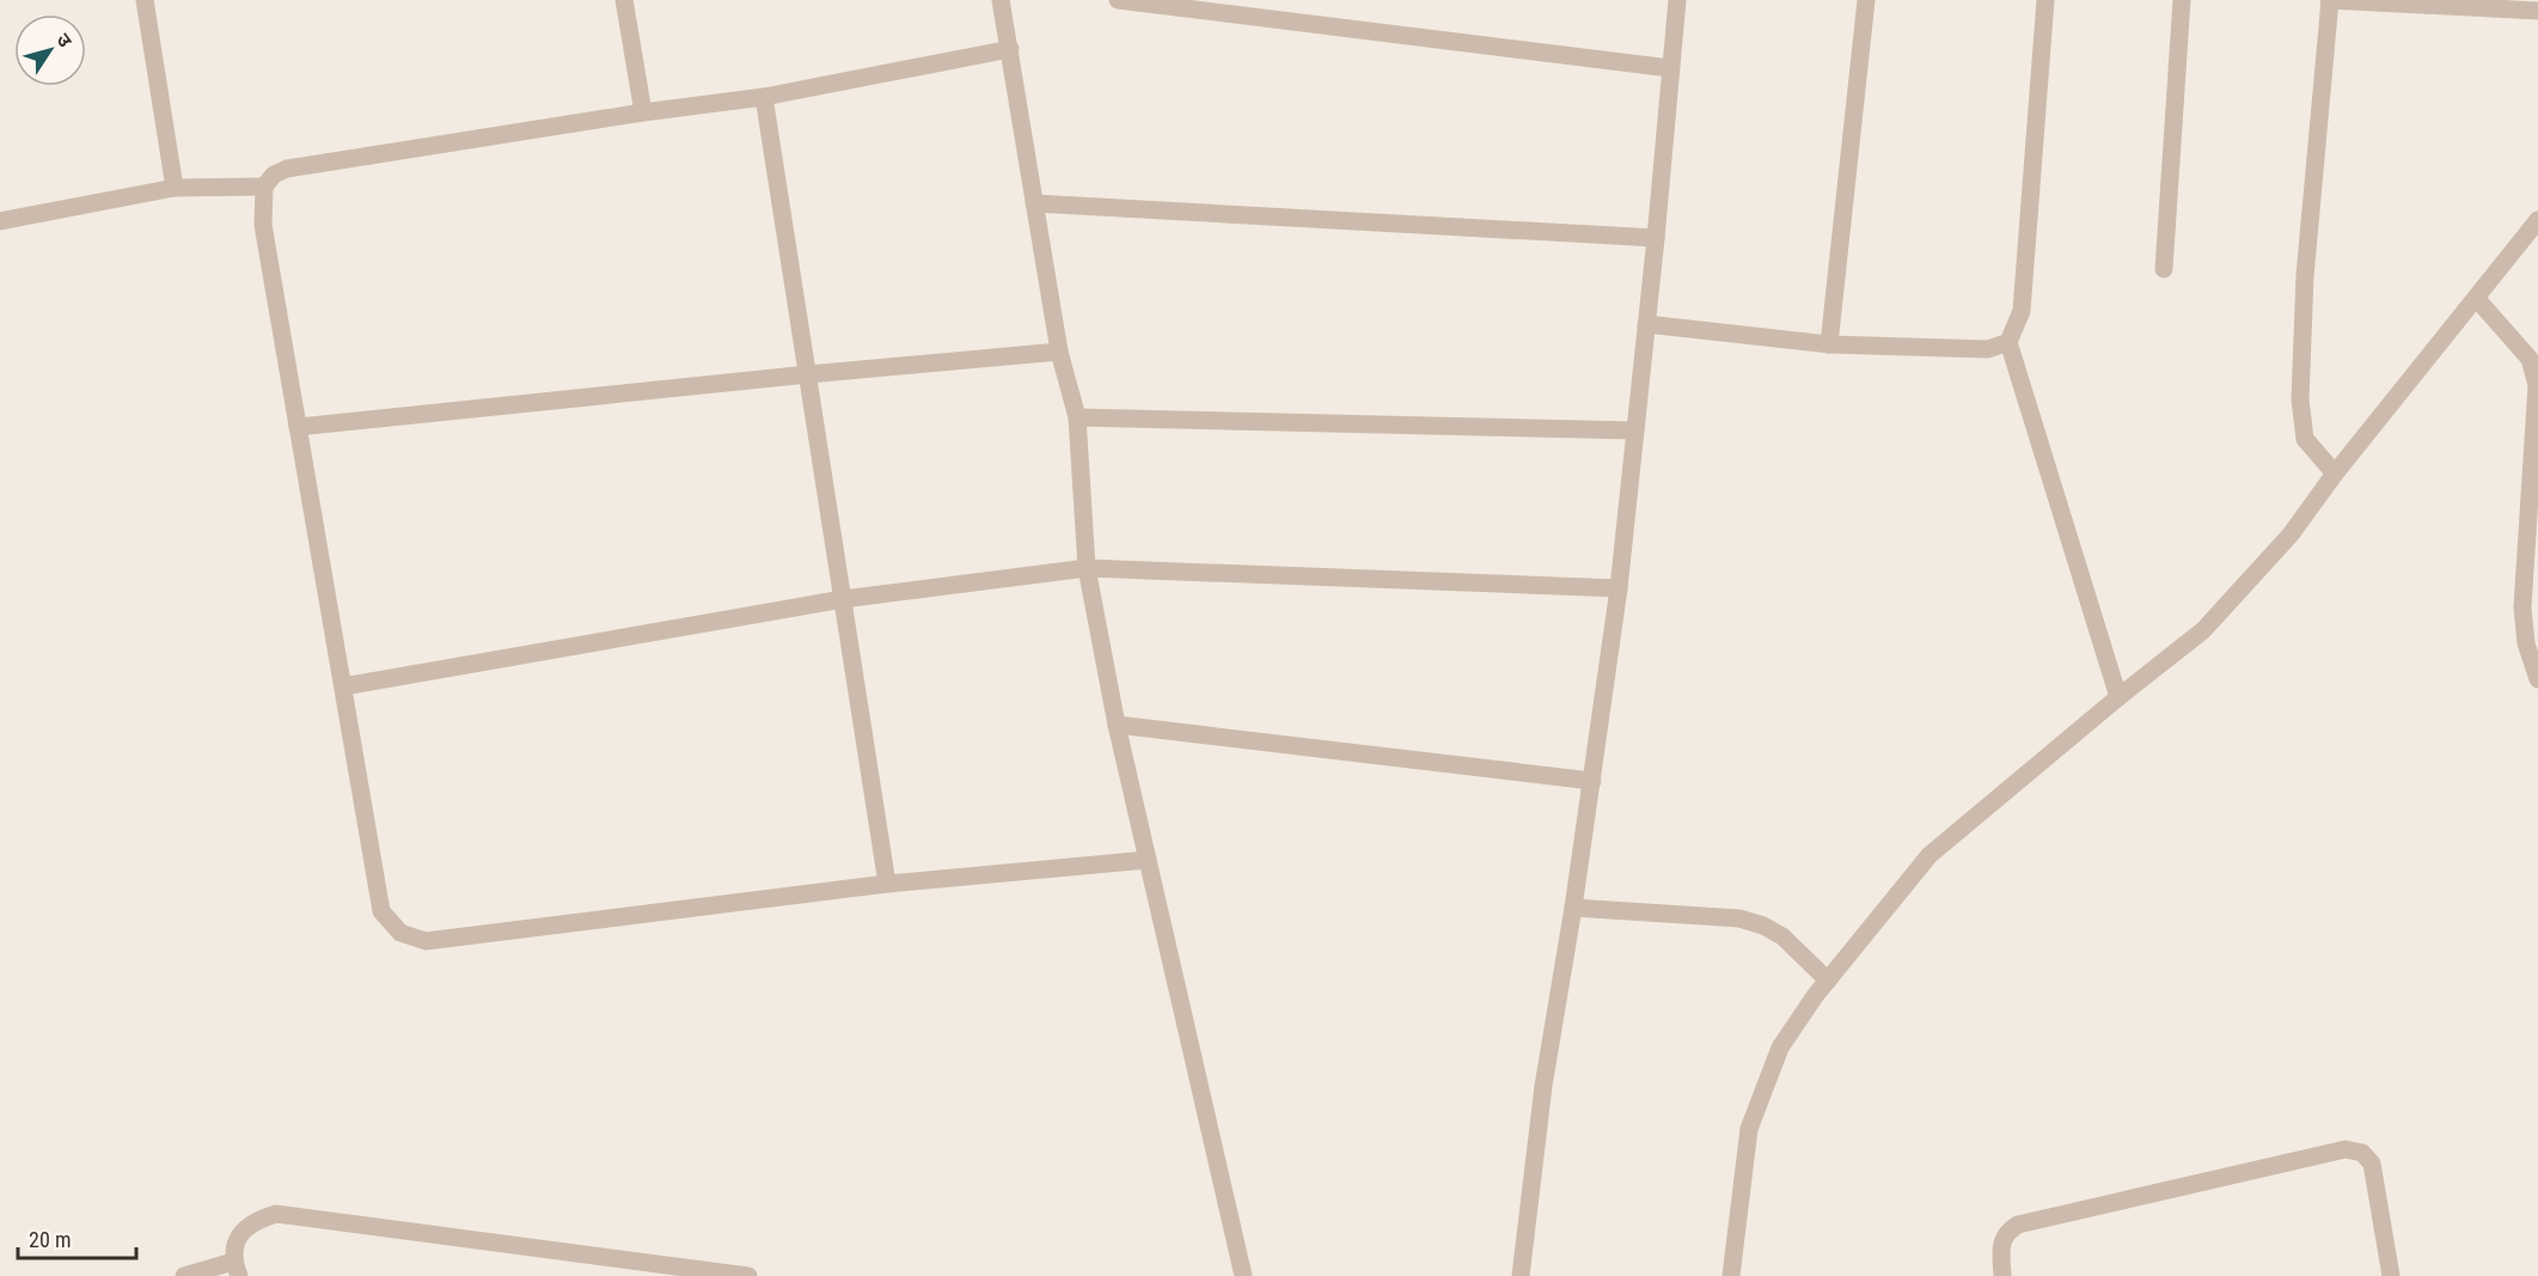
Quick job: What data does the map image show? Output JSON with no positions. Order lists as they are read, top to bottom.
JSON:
{
  "scale_bar": "20 m",
  "north": "top right"
}
